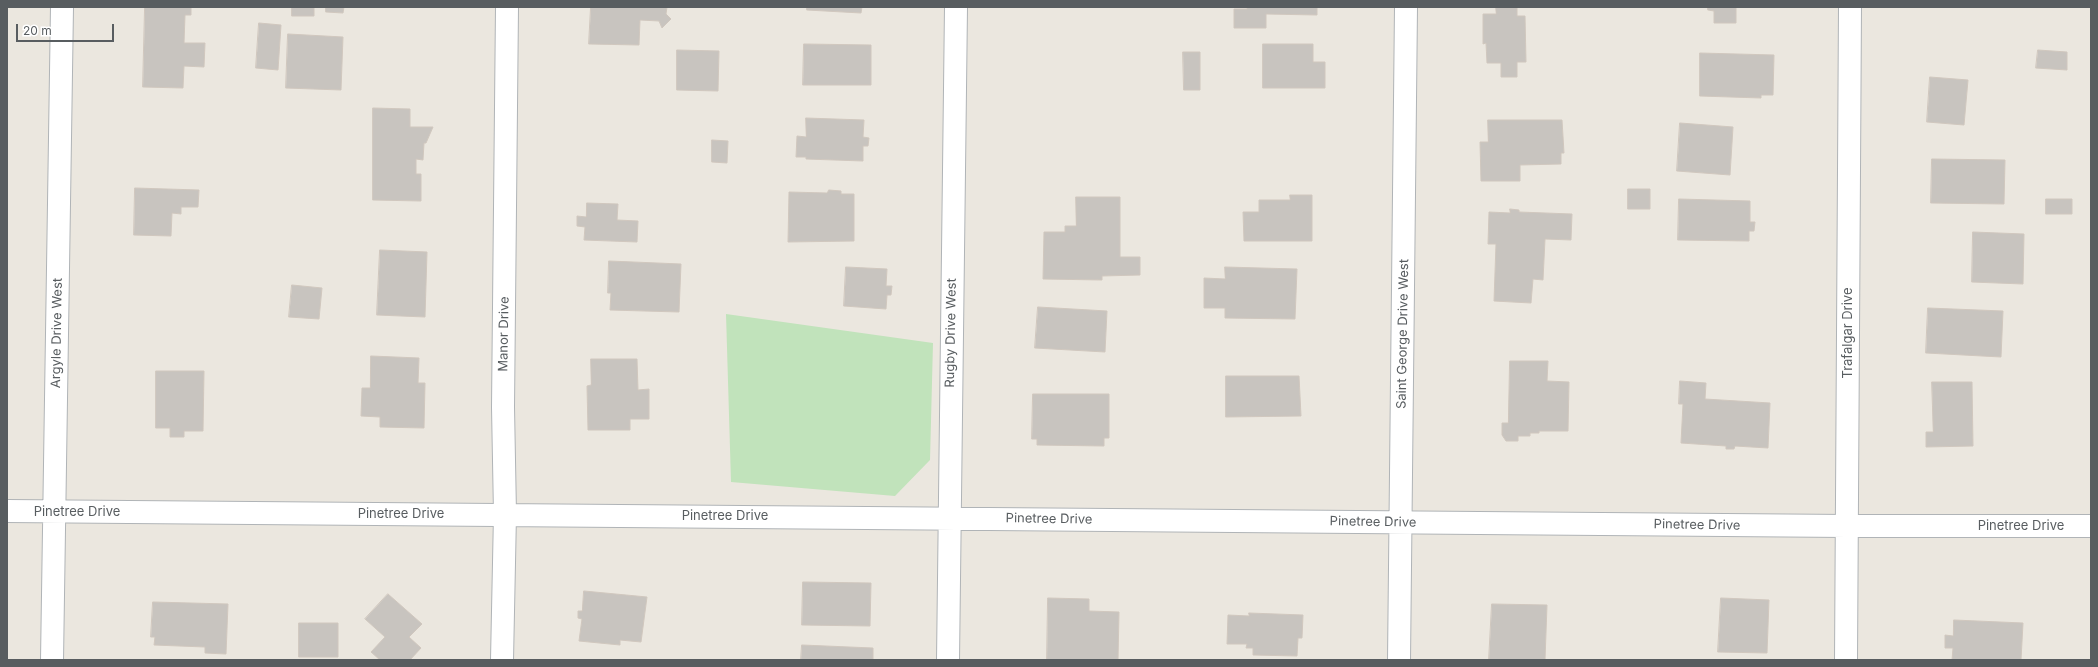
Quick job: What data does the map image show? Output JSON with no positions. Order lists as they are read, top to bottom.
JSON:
{
  "streets": {
    "street": [
      "Argyle Drive West",
      "Rugby Drive West",
      "Trafalgar Drive",
      "Manor Drive",
      "Saint George Drive West",
      "Pinetree Drive"
    ]
  },
  "crossings": [
    ["Argyle Drive West", "Pinetree Drive"],
    ["Rugby Drive West", "Pinetree Drive"],
    ["Trafalgar Drive", "Pinetree Drive"],
    ["Manor Drive", "Pinetree Drive"],
    ["Saint George Drive West", "Pinetree Drive"]
  ],
  "scale_bar": "20 m"
}
